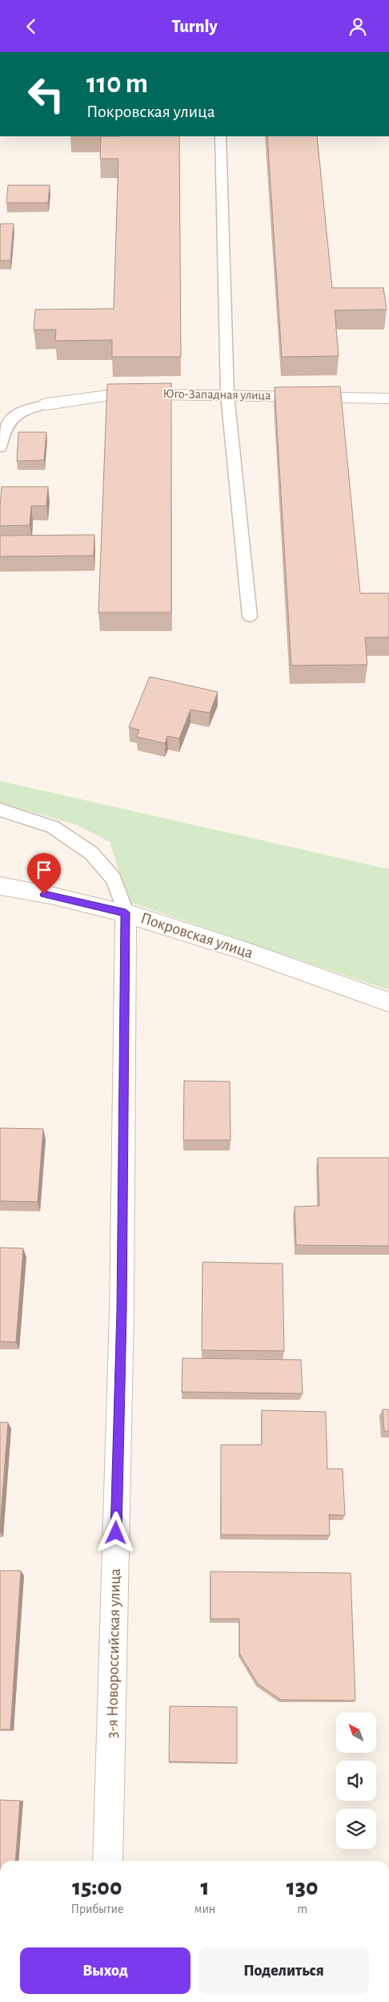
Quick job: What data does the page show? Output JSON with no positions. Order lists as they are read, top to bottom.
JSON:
{
  "streets": {
    "street": ["Юго-Западная улица", "Покровская улица", "3-я Новороссийская улица"]
  },
  "crossings": [
    ["Покровская улица", "3-я Новороссийская улица"]
  ],
  "north": "top left",
  "page": {
    "header": "Turnly",
    "turn": ["110 m", "Покровская улица"],
    "eta": [
      "15:00",
      "Прибытие",
      "1",
      "мин",
      "130",
      "m"
    ],
    "buttons": ["Выход", "Поделиться"]
  }
}
